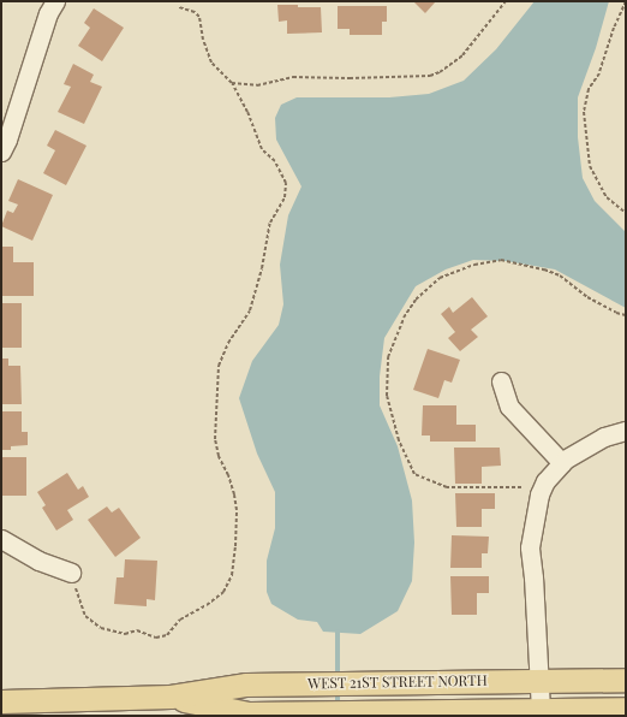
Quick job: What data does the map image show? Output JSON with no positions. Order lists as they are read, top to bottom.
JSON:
{
  "streets": {
    "main road": ["WEST 21ST STREET NORTH"]
  }
}
